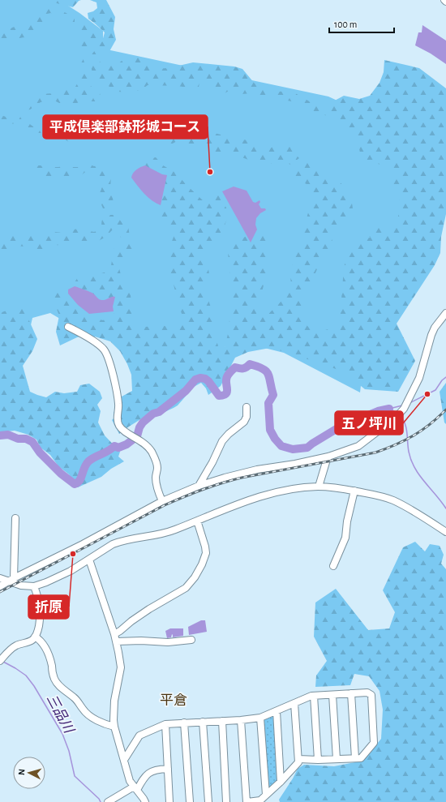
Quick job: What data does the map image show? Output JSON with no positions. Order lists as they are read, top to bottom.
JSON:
{
  "districts": ["平倉"],
  "water": ["三品川"],
  "places": ["平成倶楽部鉢形城コース", "五ノ坪川", "折原"],
  "scale_bar": "100 m",
  "north": "left"
}
